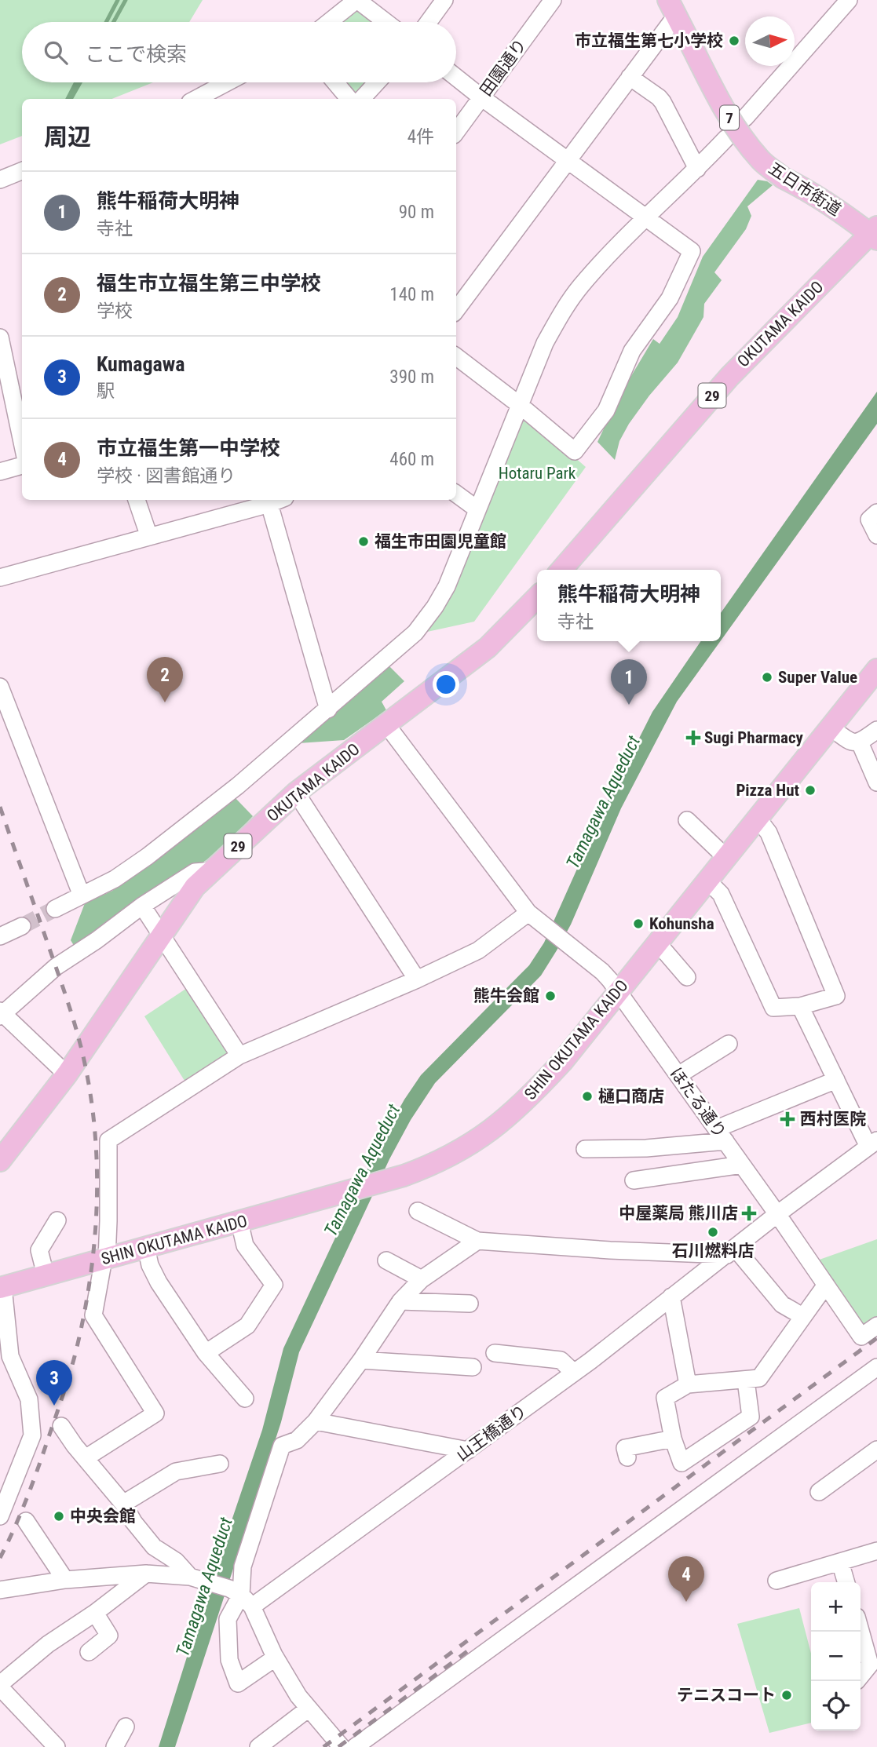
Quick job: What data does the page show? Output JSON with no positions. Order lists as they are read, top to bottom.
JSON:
{
  "streets": {
    "main road": [
      "7",
      "五日市街道",
      "OKUTAMA KAIDO",
      "29",
      "SHIN OKUTAMA KAIDO"
    ],
    "street": ["田園通り", "ほたる通り", "山王橋通り"]
  },
  "crossings": [
    ["五日市街道", "OKUTAMA KAIDO"],
    ["OKUTAMA KAIDO", "ほたる通り"],
    ["SHIN OKUTAMA KAIDO", "ほたる通り"],
    ["ほたる通り", "山王橋通り"]
  ],
  "water": ["Tamagawa Aqueduct"],
  "parks": ["Hotaru Park"],
  "places": {
    "other": [
      "市立福生第七小学校",
      "福生市田園児童館",
      "Super Value",
      "Pizza Hut",
      "Kohunsha",
      "熊牛会館",
      "樋口商店",
      "石川燃料店",
      "中央会館",
      "テニスコート"
    ],
    "health": ["Sugi Pharmacy", "西村医院", "中屋薬局 熊川店"]
  },
  "north": "right",
  "page": {
    "search": "ここで検索",
    "heading": ["周辺", "4件"],
    "list": [
      {
        "mark": "1",
        "name": "熊牛稲荷大明神",
        "note": "寺社",
        "value": "90 m"
      },
      {
        "mark": "2",
        "name": "福生市立福生第三中学校",
        "note": "学校",
        "value": "140 m"
      },
      {
        "mark": "3",
        "name": "Kumagawa",
        "note": "駅",
        "value": "390 m"
      },
      {
        "mark": "4",
        "name": "市立福生第一中学校",
        "note": "学校 · 図書館通り",
        "value": "460 m"
      }
    ],
    "popup": ["熊牛稲荷大明神", "寺社"],
    "pins": [
      "2",
      "1",
      "3",
      "4"
    ],
    "map_buttons": ["+", "−"]
  }
}
